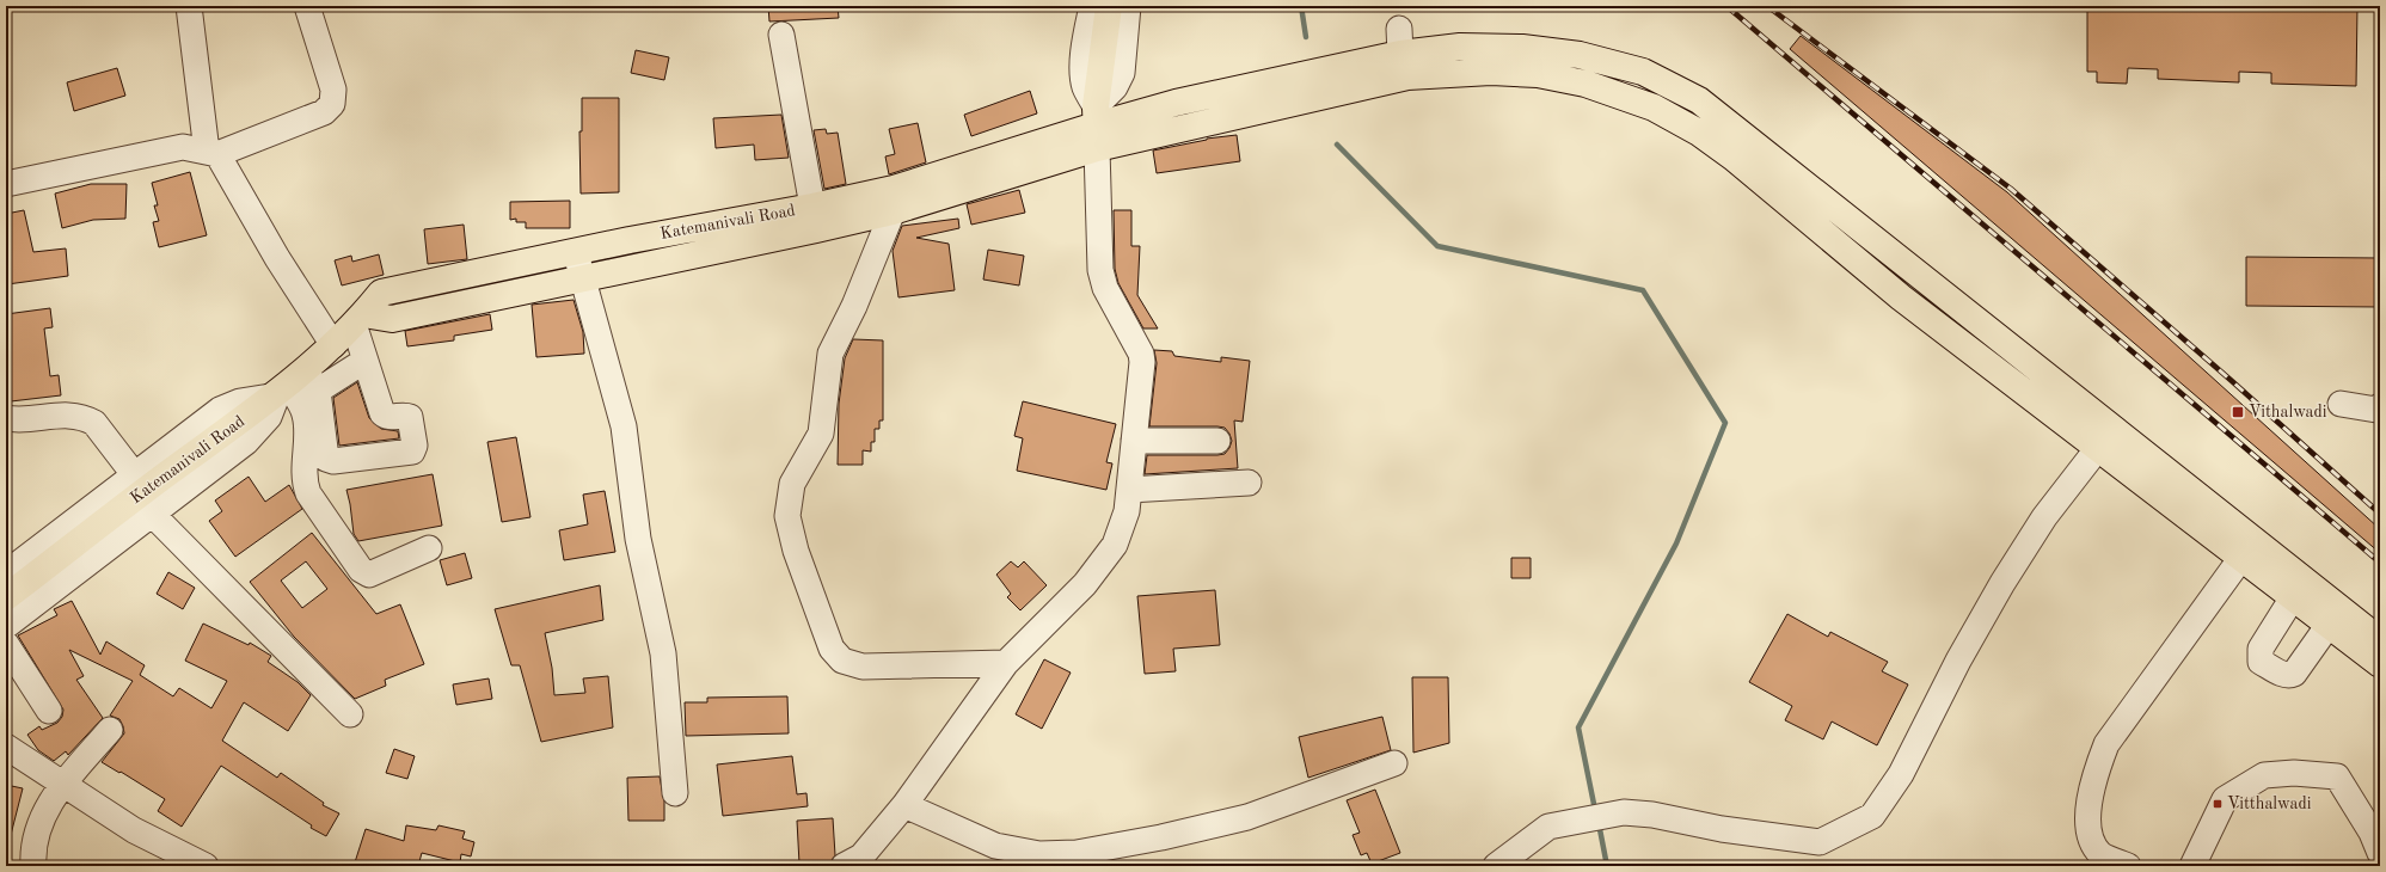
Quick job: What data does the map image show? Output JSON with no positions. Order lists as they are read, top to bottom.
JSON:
{
  "streets": {
    "main road": ["Katemanivali Road"]
  },
  "places": {
    "transit": ["Vithalwadi", "Vitthalwadi"]
  }
}
